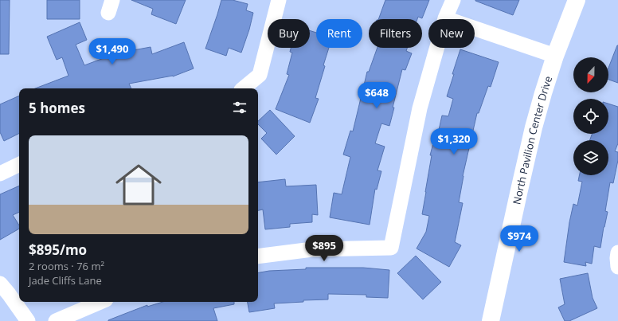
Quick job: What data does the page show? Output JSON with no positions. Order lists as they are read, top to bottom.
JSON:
{
  "streets": {
    "street": ["North Pavilion Center Drive"]
  },
  "north": "bottom",
  "page": {
    "chip": [
      "Buy",
      "Rent",
      "Filters",
      "New"
    ],
    "price": [
      "$1,490",
      "$648",
      "$1,320",
      "$974",
      "$895"
    ],
    "heading": "5 homes",
    "list": [
      {
        "name": "$895/mo",
        "note": "2 rooms · 76 m² · Jade Cliffs Lane"
      }
    ]
  }
}
